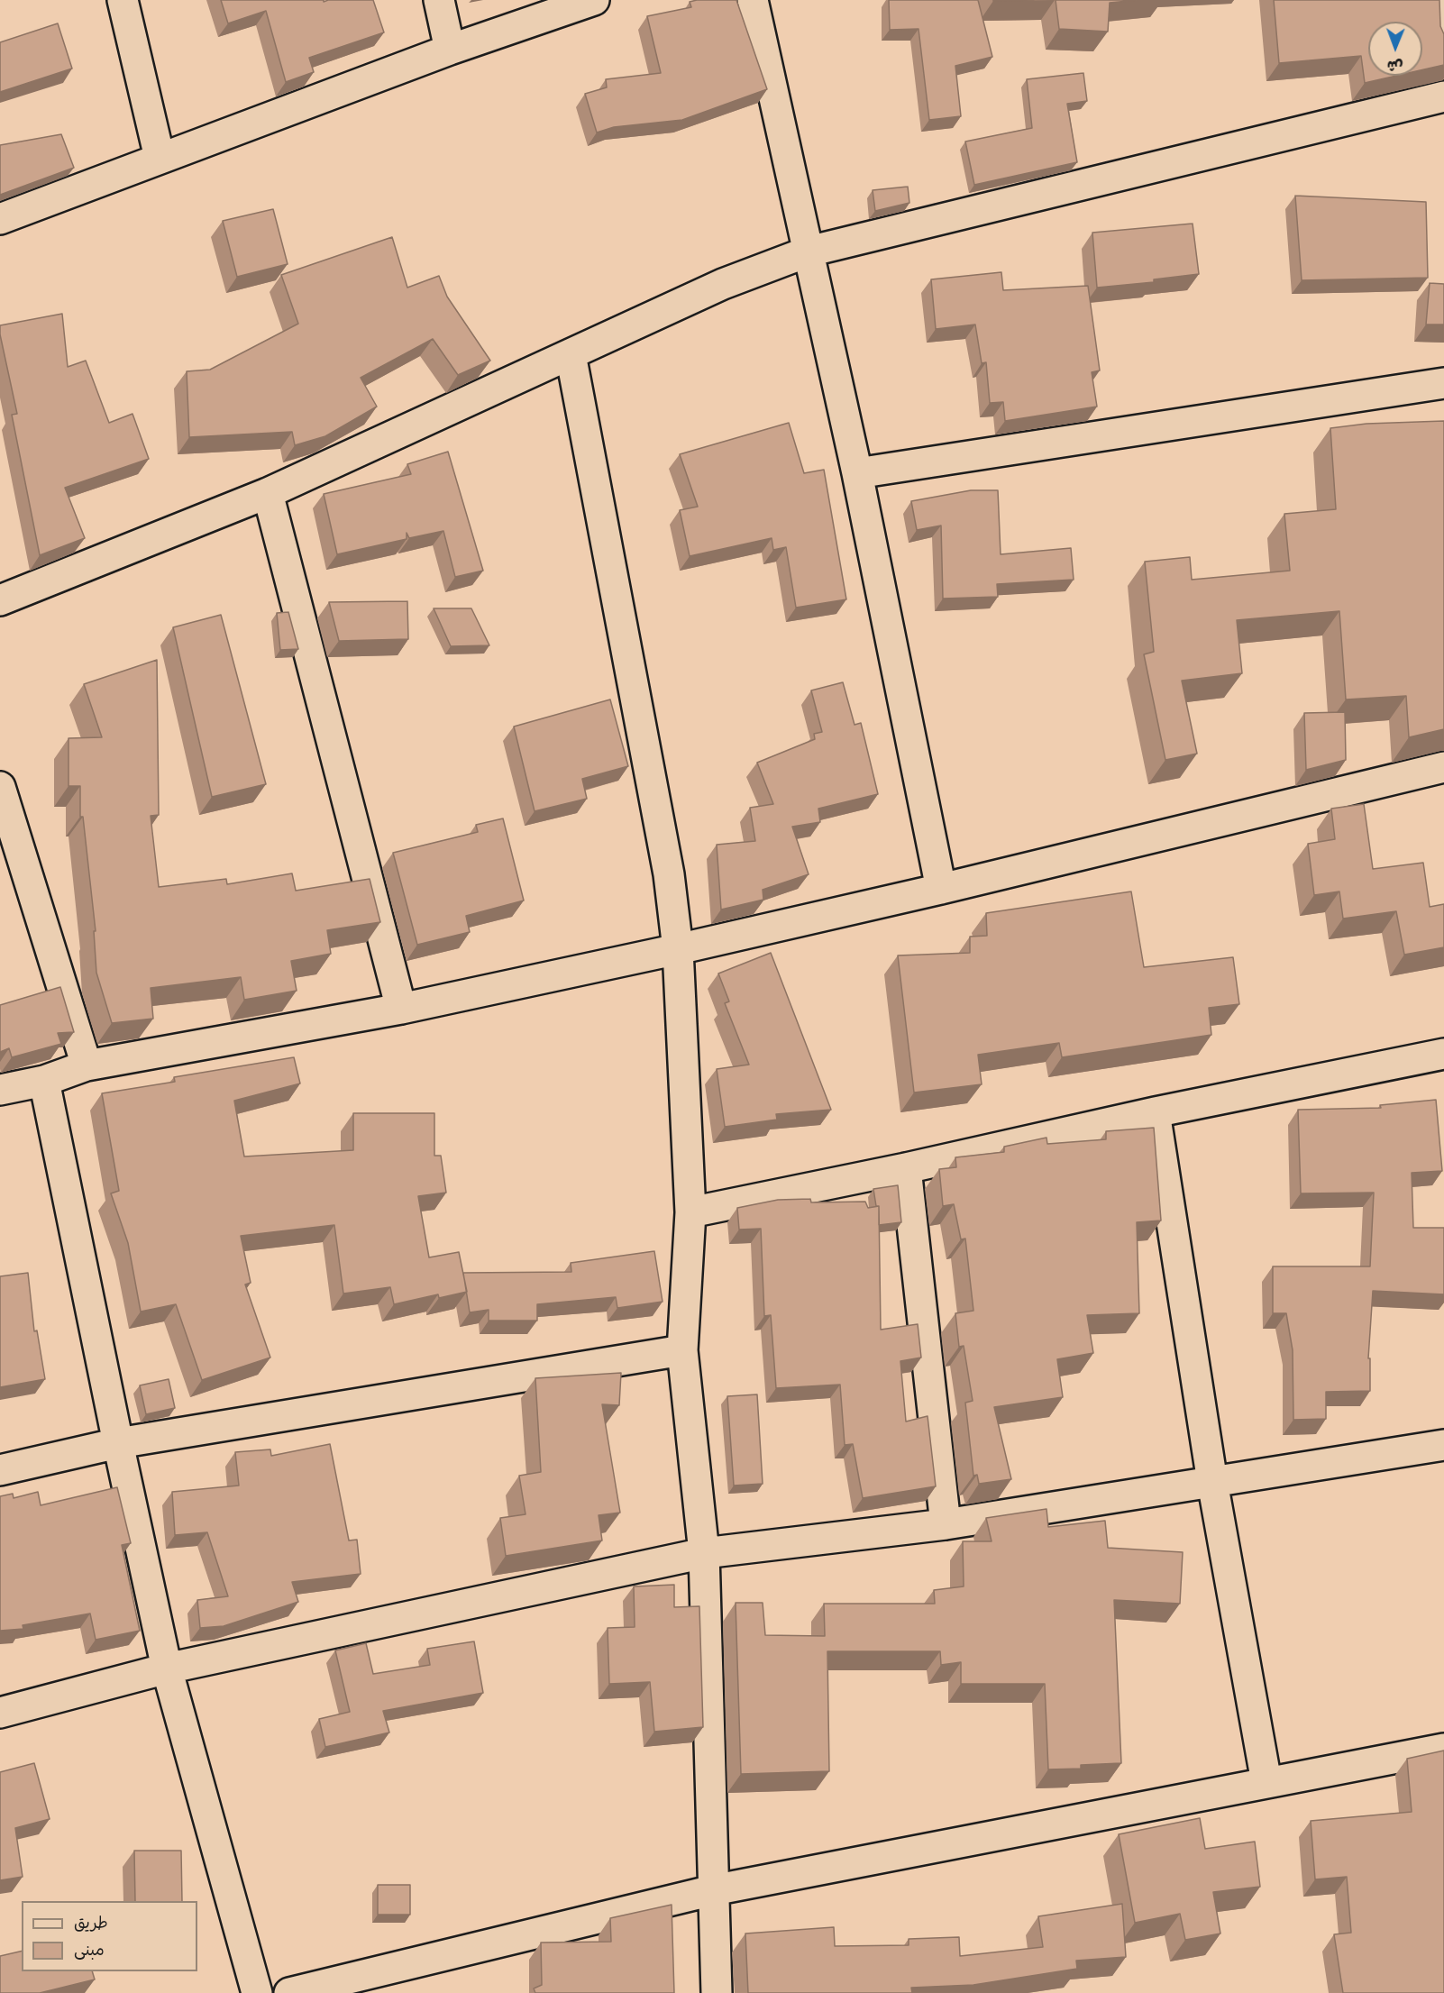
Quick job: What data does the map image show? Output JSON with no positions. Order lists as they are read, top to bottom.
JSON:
{
  "legend": ["طريق", "مبنى"],
  "north": "bottom"
}
